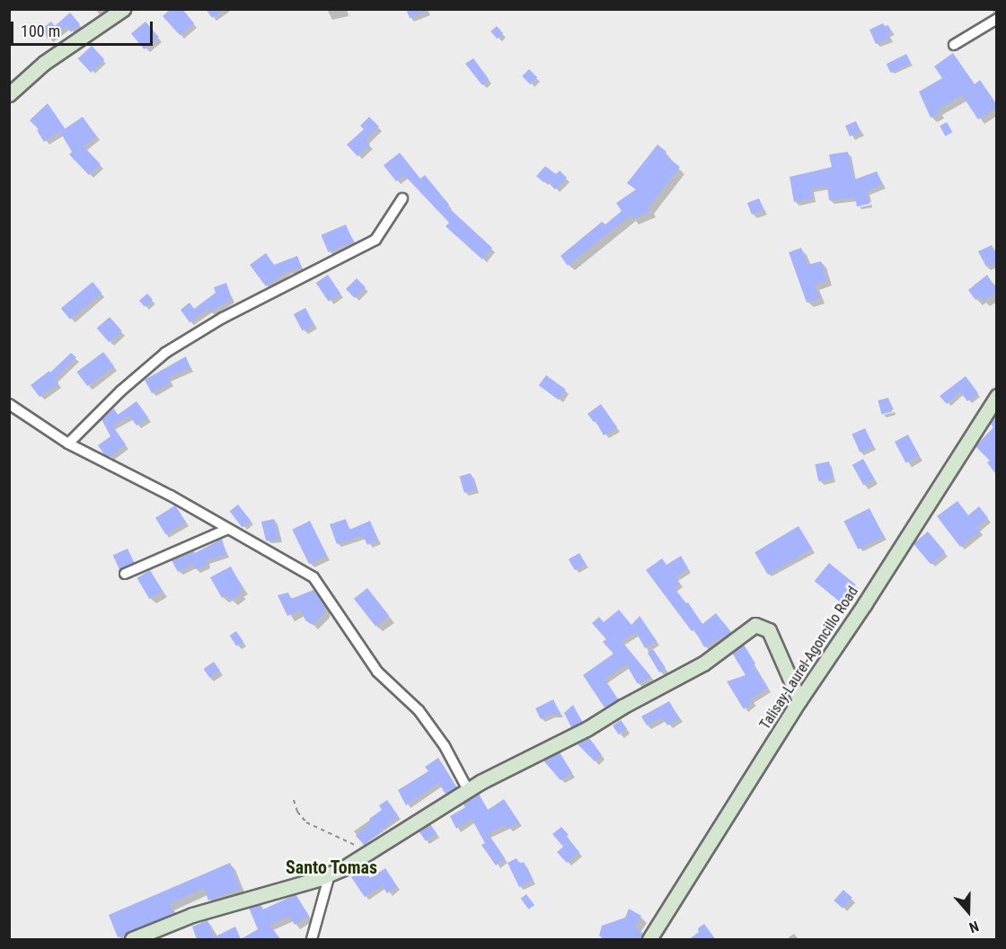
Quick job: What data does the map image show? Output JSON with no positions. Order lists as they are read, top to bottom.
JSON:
{
  "streets": {
    "street": ["Talisay-Laurel-Agoncillo Road"]
  },
  "districts": ["Santo Tomas"],
  "scale_bar": "100 m",
  "north": "bottom"
}
